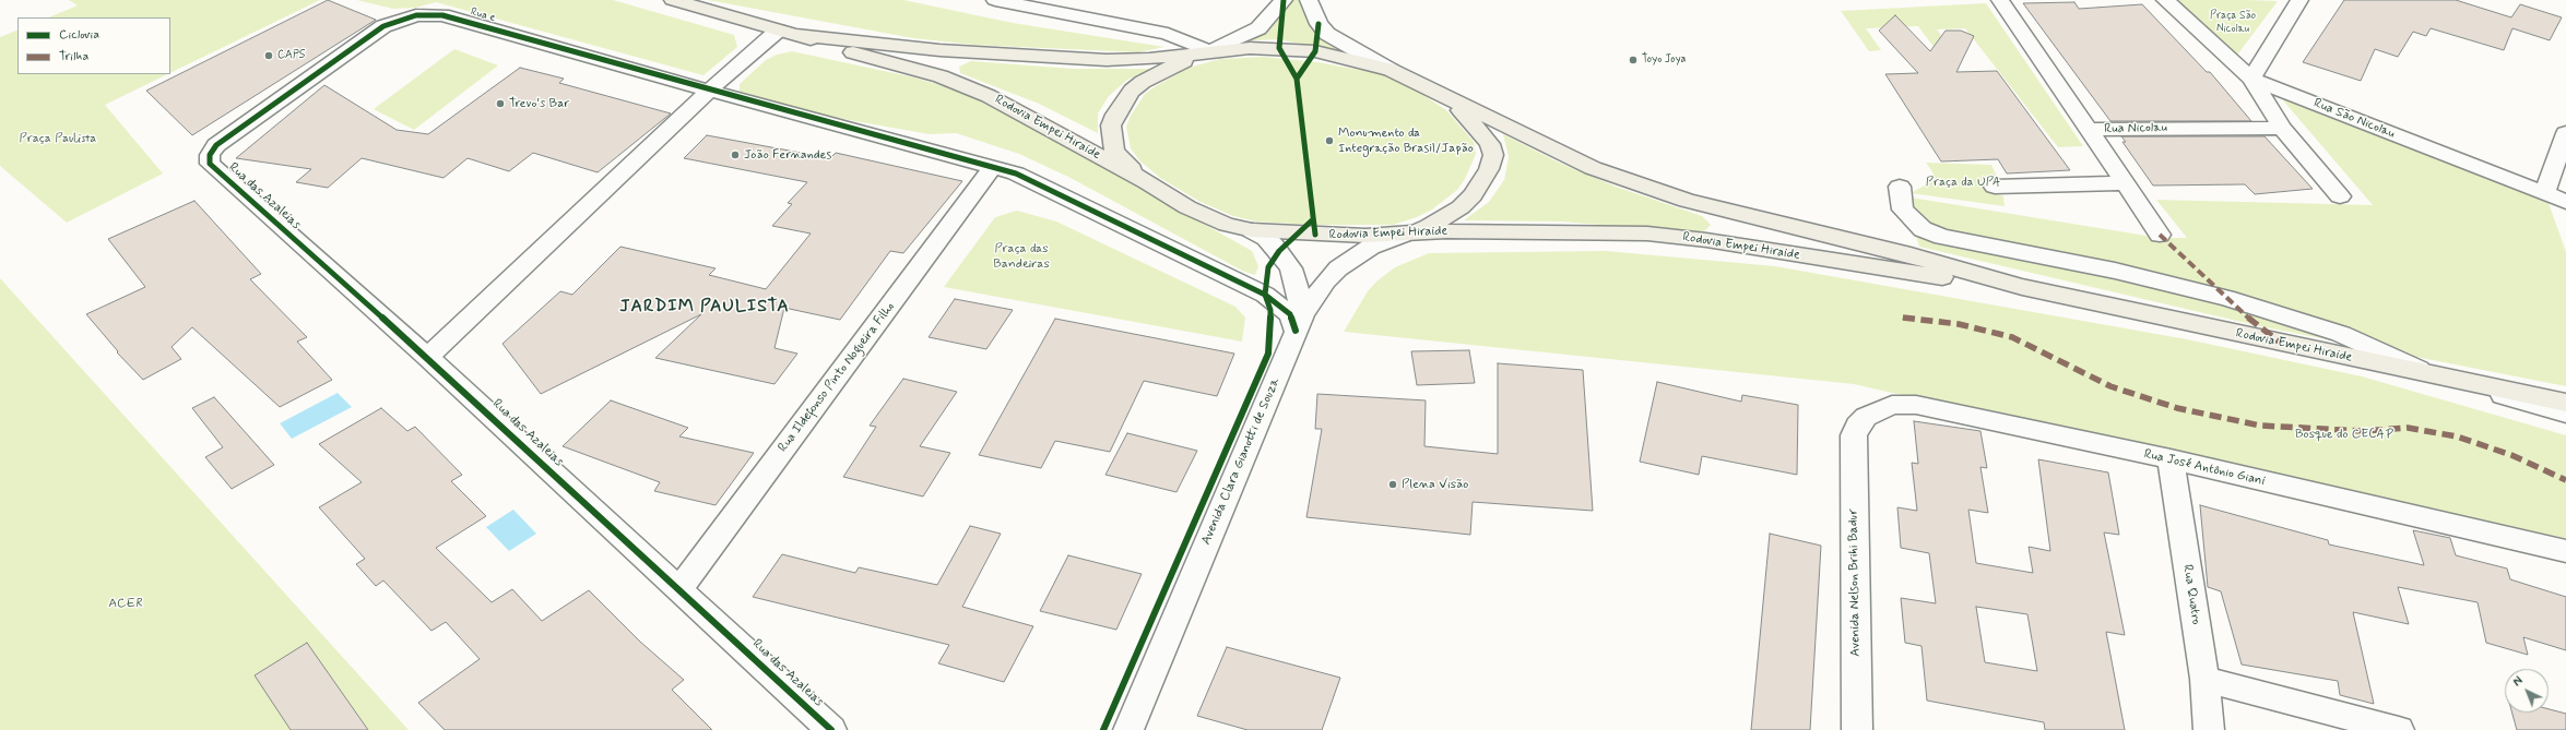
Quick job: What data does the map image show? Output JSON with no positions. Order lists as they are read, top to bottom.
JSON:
{
  "streets": {
    "main road": ["Rodovia Empei Hiraide"],
    "street": [
      "Rua e",
      "Rua São Nicolau",
      "Rua Nicolau",
      "Rua das Azaleias",
      "Rua Ildefonso Pinto Nogueira Filho",
      "Avenida Clara Gianotti de Souza",
      "Rua José Antônio Giani",
      "Avenida Nelson Brihi Badur",
      "Rua Quatro"
    ]
  },
  "crossings": [
    ["Rua e", "Rua das Azaleias"],
    ["Rua e", "Rua Ildefonso Pinto Nogueira Filho"],
    ["Rua e", "Avenida Clara Gianotti de Souza"],
    ["Rodovia Empei Hiraide", "Avenida Clara Gianotti de Souza"],
    ["Rua das Azaleias", "Rua Ildefonso Pinto Nogueira Filho"],
    ["Rua José Antônio Giani", "Avenida Nelson Brihi Badur"],
    ["Rua José Antônio Giani", "Rua Quatro"]
  ],
  "districts": ["JARDIM PAULISTA"],
  "parks": [
    "Praça São Nicolau",
    "Praça Paulista",
    "Praça da UPA",
    "Praça das Bandeiras",
    "Bosque do CECAP",
    "ACER"
  ],
  "places": [
    "CAPS",
    "Toyo Joya",
    "Trevo's Bar",
    "Monumento da Integração Brasil/Japão",
    "João Fernandes",
    "Plena Visão"
  ],
  "legend": ["Ciclovia", "Trilha"],
  "north": "top left"
}
